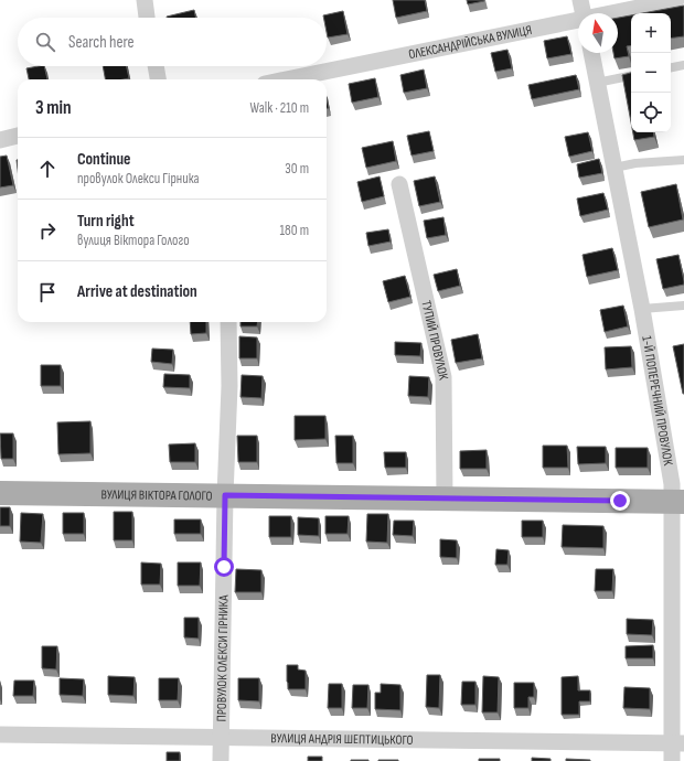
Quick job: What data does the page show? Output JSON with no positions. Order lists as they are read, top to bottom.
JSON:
{
  "streets": {
    "main road": ["ВУЛИЦЯ ВІКТОРА ГОЛОГО"],
    "street": [
      "ОЛЕКСАНДРІЙСЬКА ВУЛИЦЯ",
      "ТУПИЙ ПРОВУЛОК",
      "1-Й ПОПЕРЕЧНИЙ ПРОВУЛОК",
      "ПРОВУЛОК ОЛЕКСИ ГІРНИКА",
      "ВУЛИЦЯ АНДРІЯ ШЕПТИЦЬКОГО"
    ]
  },
  "crossings": [
    ["ТУПИЙ ПРОВУЛОК", "ВУЛИЦЯ ВІКТОРА ГОЛОГО"],
    ["1-Й ПОПЕРЕЧНИЙ ПРОВУЛОК", "ВУЛИЦЯ ВІКТОРА ГОЛОГО"],
    ["1-Й ПОПЕРЕЧНИЙ ПРОВУЛОК", "ВУЛИЦЯ АНДРІЯ ШЕПТИЦЬКОГО"],
    ["ВУЛИЦЯ ВІКТОРА ГОЛОГО", "ПРОВУЛОК ОЛЕКСИ ГІРНИКА"],
    ["ПРОВУЛОК ОЛЕКСИ ГІРНИКА", "ВУЛИЦЯ АНДРІЯ ШЕПТИЦЬКОГО"]
  ],
  "north": "top",
  "page": {
    "map_buttons": ["+", "−"],
    "search": "Search here",
    "heading": ["3 min", "Walk · 210 m"],
    "list": [
      ["Continue", "провулок Олекси Гірника", "30 m"],
      ["Turn right", "вулиця Віктора Голого", "180 m"],
      "Arrive at destination"
    ]
  }
}
